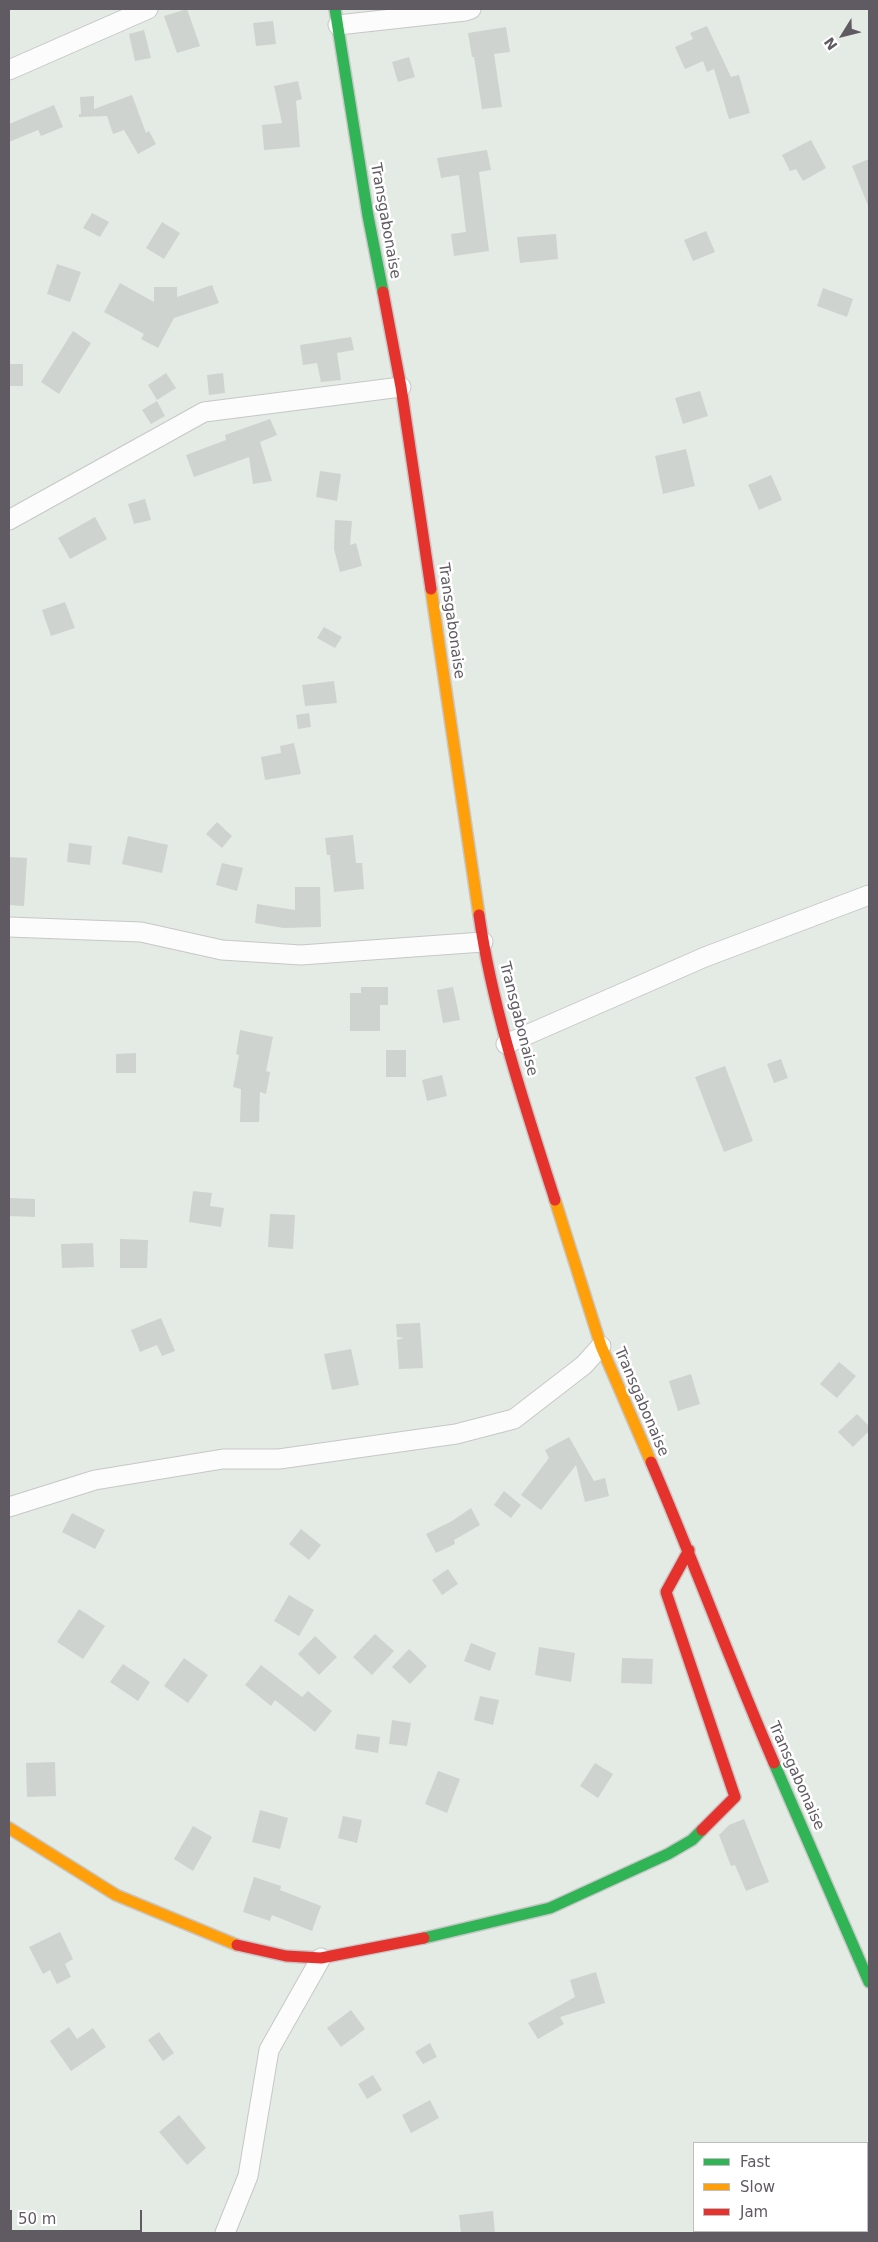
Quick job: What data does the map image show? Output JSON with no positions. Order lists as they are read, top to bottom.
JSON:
{
  "streets": {
    "main road": ["Transgabonaise"]
  },
  "legend": ["Fast", "Slow", "Jam"],
  "scale_bar": "50 m",
  "north": "bottom left"
}
